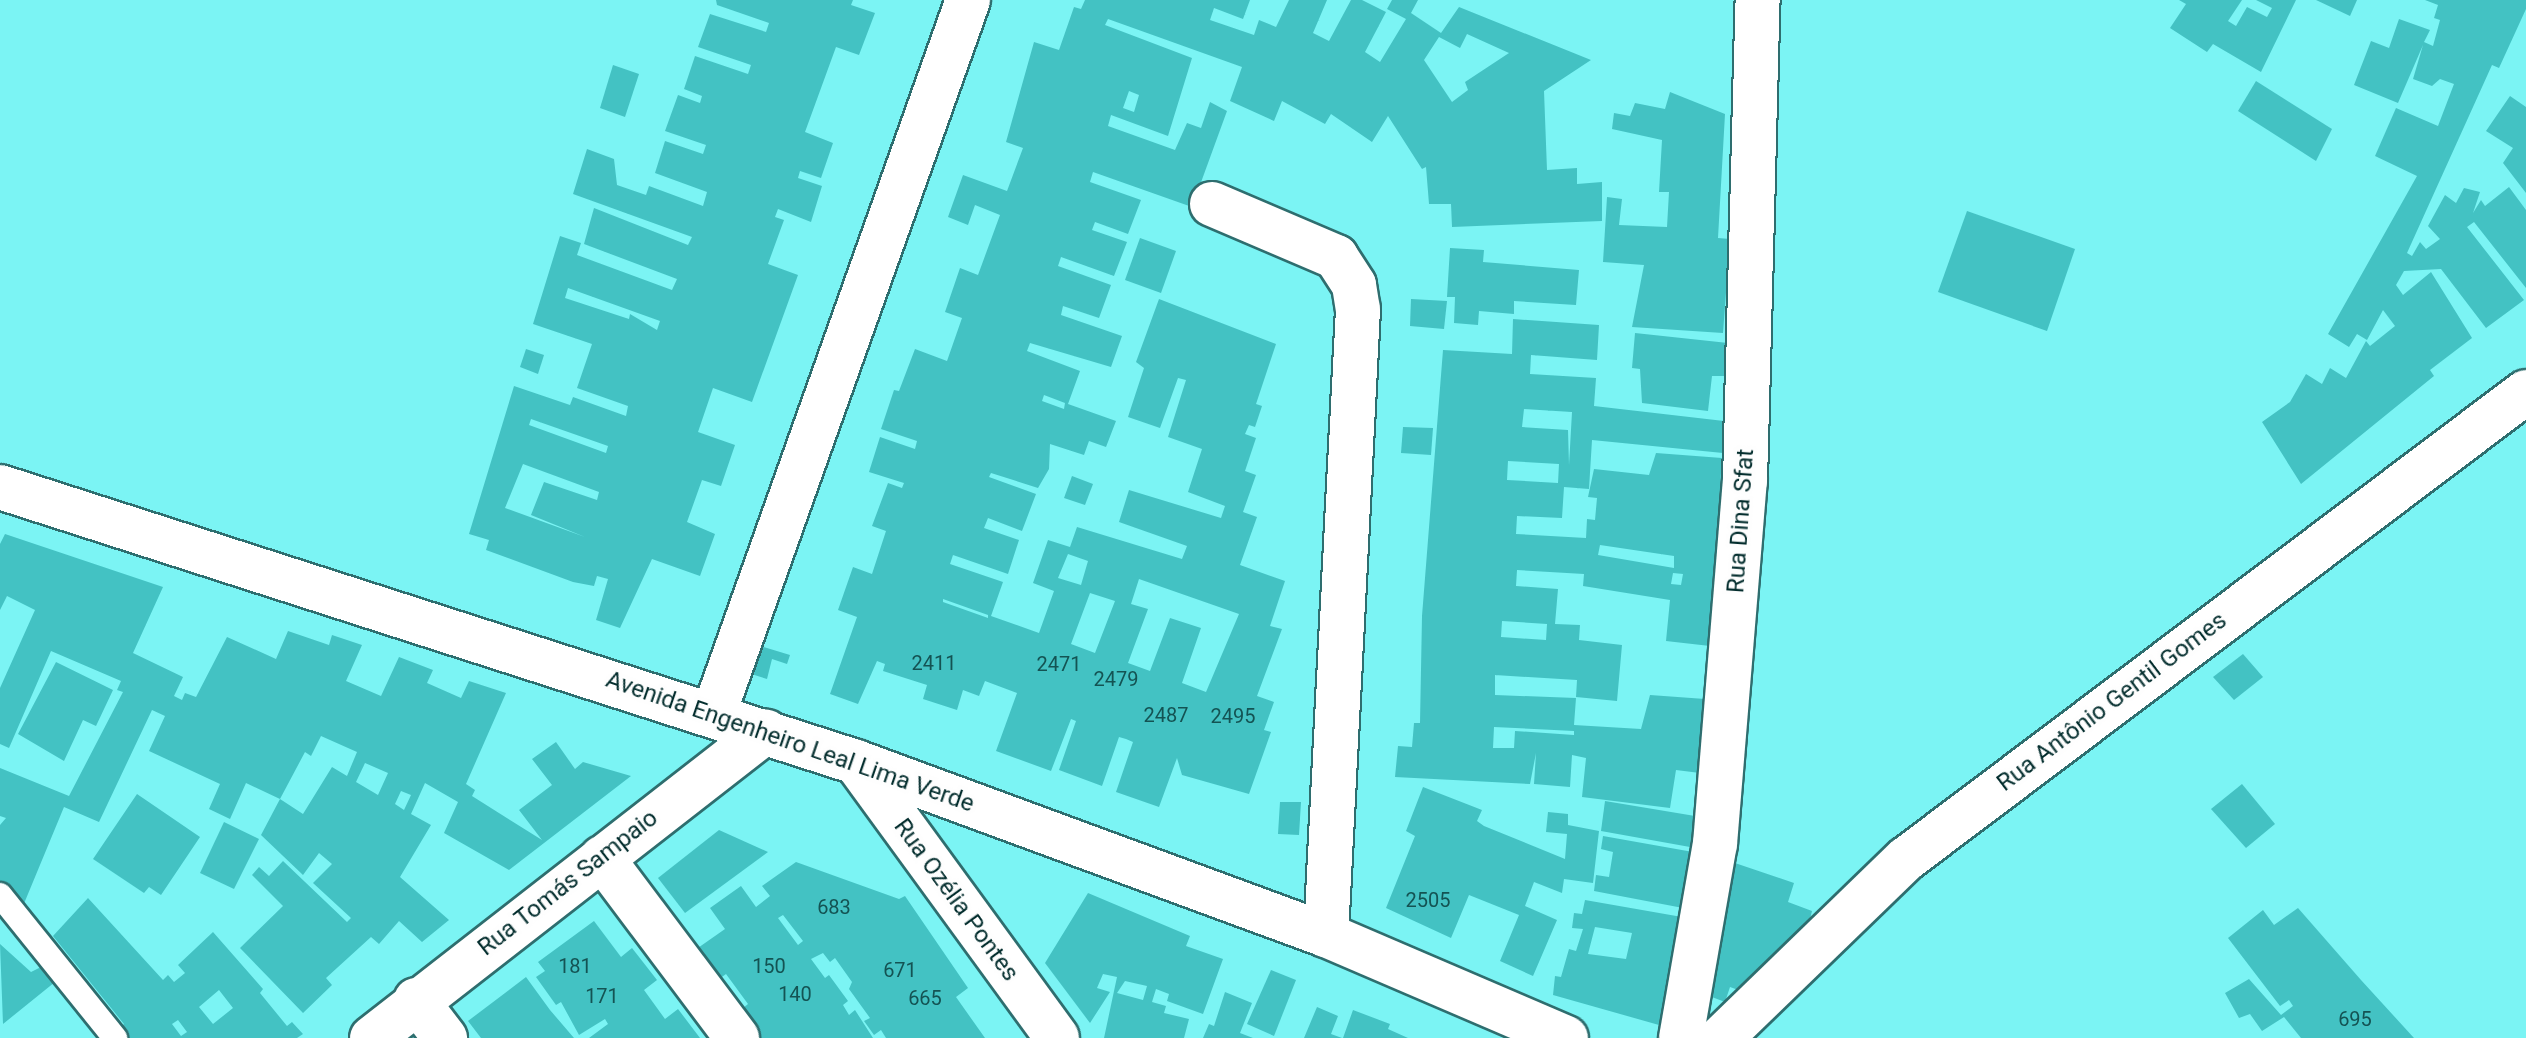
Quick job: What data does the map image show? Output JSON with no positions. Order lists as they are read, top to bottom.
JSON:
{
  "streets": {
    "street": [
      "Rua Dina Sfat",
      "Rua Antônio Gentil Gomes",
      "Avenida Engenheiro Leal Lima Verde",
      "Rua Tomás Sampaio",
      "Rua Ozélia Pontes"
    ]
  },
  "crossings": [
    ["Avenida Engenheiro Leal Lima Verde", "Rua Tomás Sampaio"],
    ["Avenida Engenheiro Leal Lima Verde", "Rua Ozélia Pontes"]
  ],
  "house_numbers": [
    "2411",
    "2471",
    "2479",
    "2487",
    "2495",
    "2505",
    "683",
    "181",
    "150",
    "671",
    "140",
    "171",
    "665",
    "695"
  ]
}
